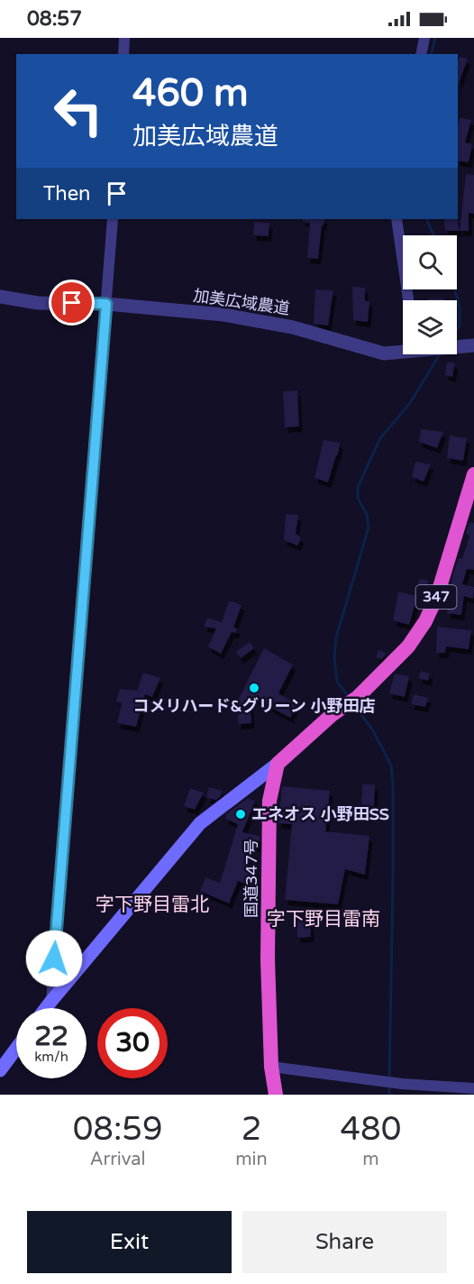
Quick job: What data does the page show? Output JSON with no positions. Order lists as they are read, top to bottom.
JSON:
{
  "streets": {
    "highway": ["347", "国道347号"],
    "street": ["加美広域農道"]
  },
  "crossings": [
    ["347", "国道347号"]
  ],
  "districts": ["字下野目雷北", "字下野目雷南"],
  "places": ["コメリハード&グリーン 小野田店", "エネオス 小野田SS"],
  "page": {
    "status": "08:57",
    "turn": ["460 m", "加美広域農道"],
    "then": "Then",
    "speed": "22 km/h",
    "limit": "30",
    "eta": [
      "08:59",
      "Arrival",
      "2",
      "min",
      "480",
      "m"
    ],
    "buttons": ["Exit", "Share"]
  }
}
